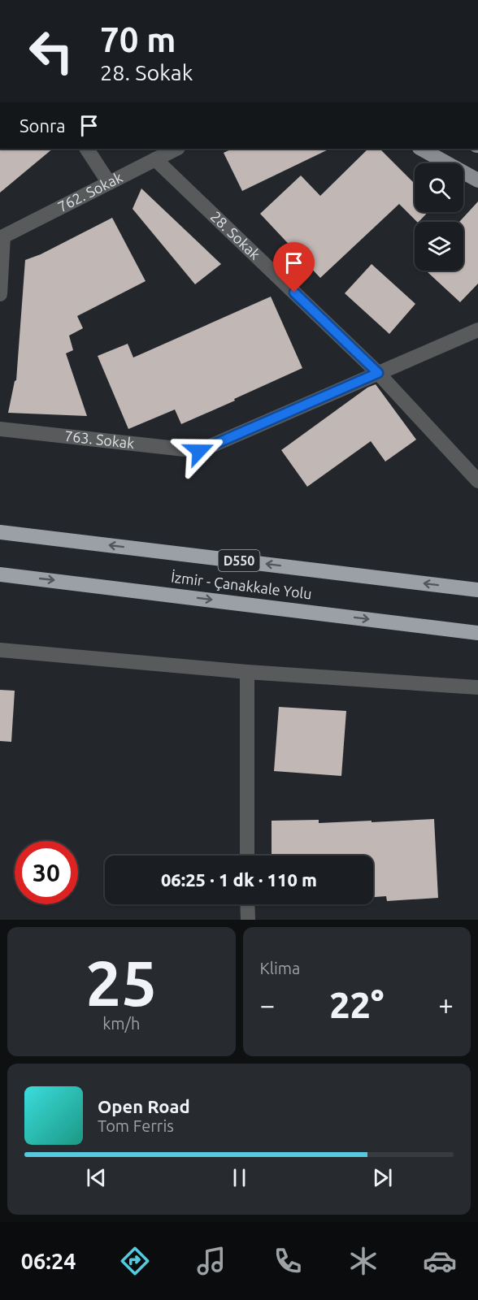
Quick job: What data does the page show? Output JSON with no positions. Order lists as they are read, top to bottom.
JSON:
{
  "streets": {
    "highway": ["D550", "İzmir - Çanakkale Yolu"],
    "street": ["762. Sokak", "28. Sokak", "763. Sokak"]
  },
  "crossings": [
    ["762. Sokak", "28. Sokak"],
    ["28. Sokak", "763. Sokak"]
  ],
  "page": {
    "turn": ["70 m", "28. Sokak"],
    "then": "Sonra",
    "limit": "30",
    "trip": "06:25 · 1 dk · 110 m",
    "tile": [
      ["25", "km/h"],
      "Klima"
    ],
    "heat": ["−", "22°", "+"],
    "song": ["Open Road", "Tom Ferris"],
    "tabs": "06:24"
  }
}
